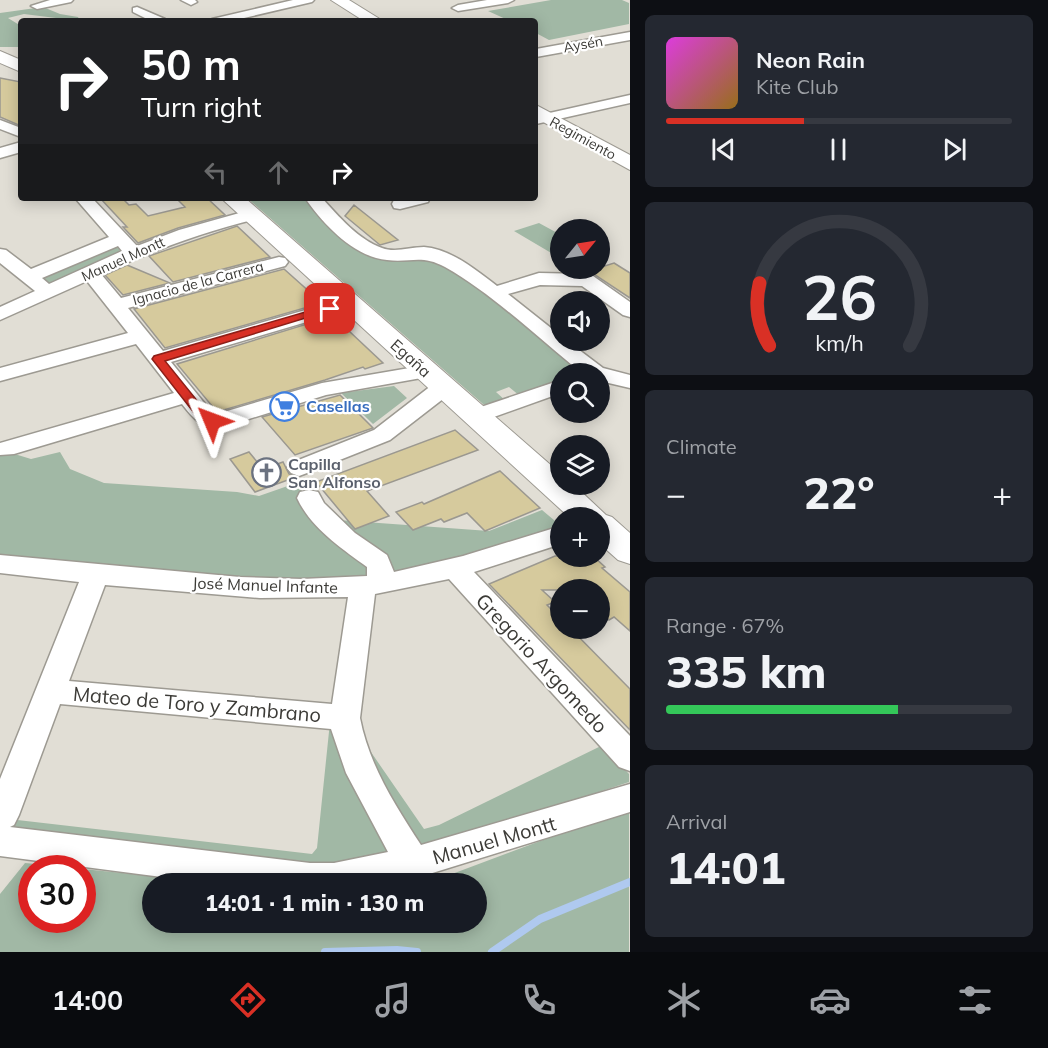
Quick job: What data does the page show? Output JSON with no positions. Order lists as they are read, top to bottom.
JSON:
{
  "streets": {
    "main road": ["Regimiento", "Egaña"],
    "street": [
      "Aysén",
      "Manuel Montt",
      "Ignacio de la Carrera",
      "José Manuel Infante",
      "Gregorio Argomedo",
      "Mateo de Toro y Zambrano"
    ]
  },
  "crossings": [
    ["Manuel Montt", "Egaña"],
    ["José Manuel Infante", "Gregorio Argomedo"]
  ],
  "places": {
    "supermarket": ["Casellas"],
    "church": ["Capilla San Alfonso"]
  },
  "north": "top right",
  "page": {
    "turn": ["50 m", "Turn right"],
    "song": ["Neon Rain", "Kite Club"],
    "map_buttons": ["+", "−"],
    "tile": [
      "Climate",
      ["Range · 67%", "335 km"],
      ["Arrival", "14:01"]
    ],
    "heat": ["−", "22°", "+"],
    "limit": "30",
    "trip": "14:01 · 1 min · 130 m",
    "tabs": "14:00",
    "gauge": ["26", "km/h"]
  }
}
